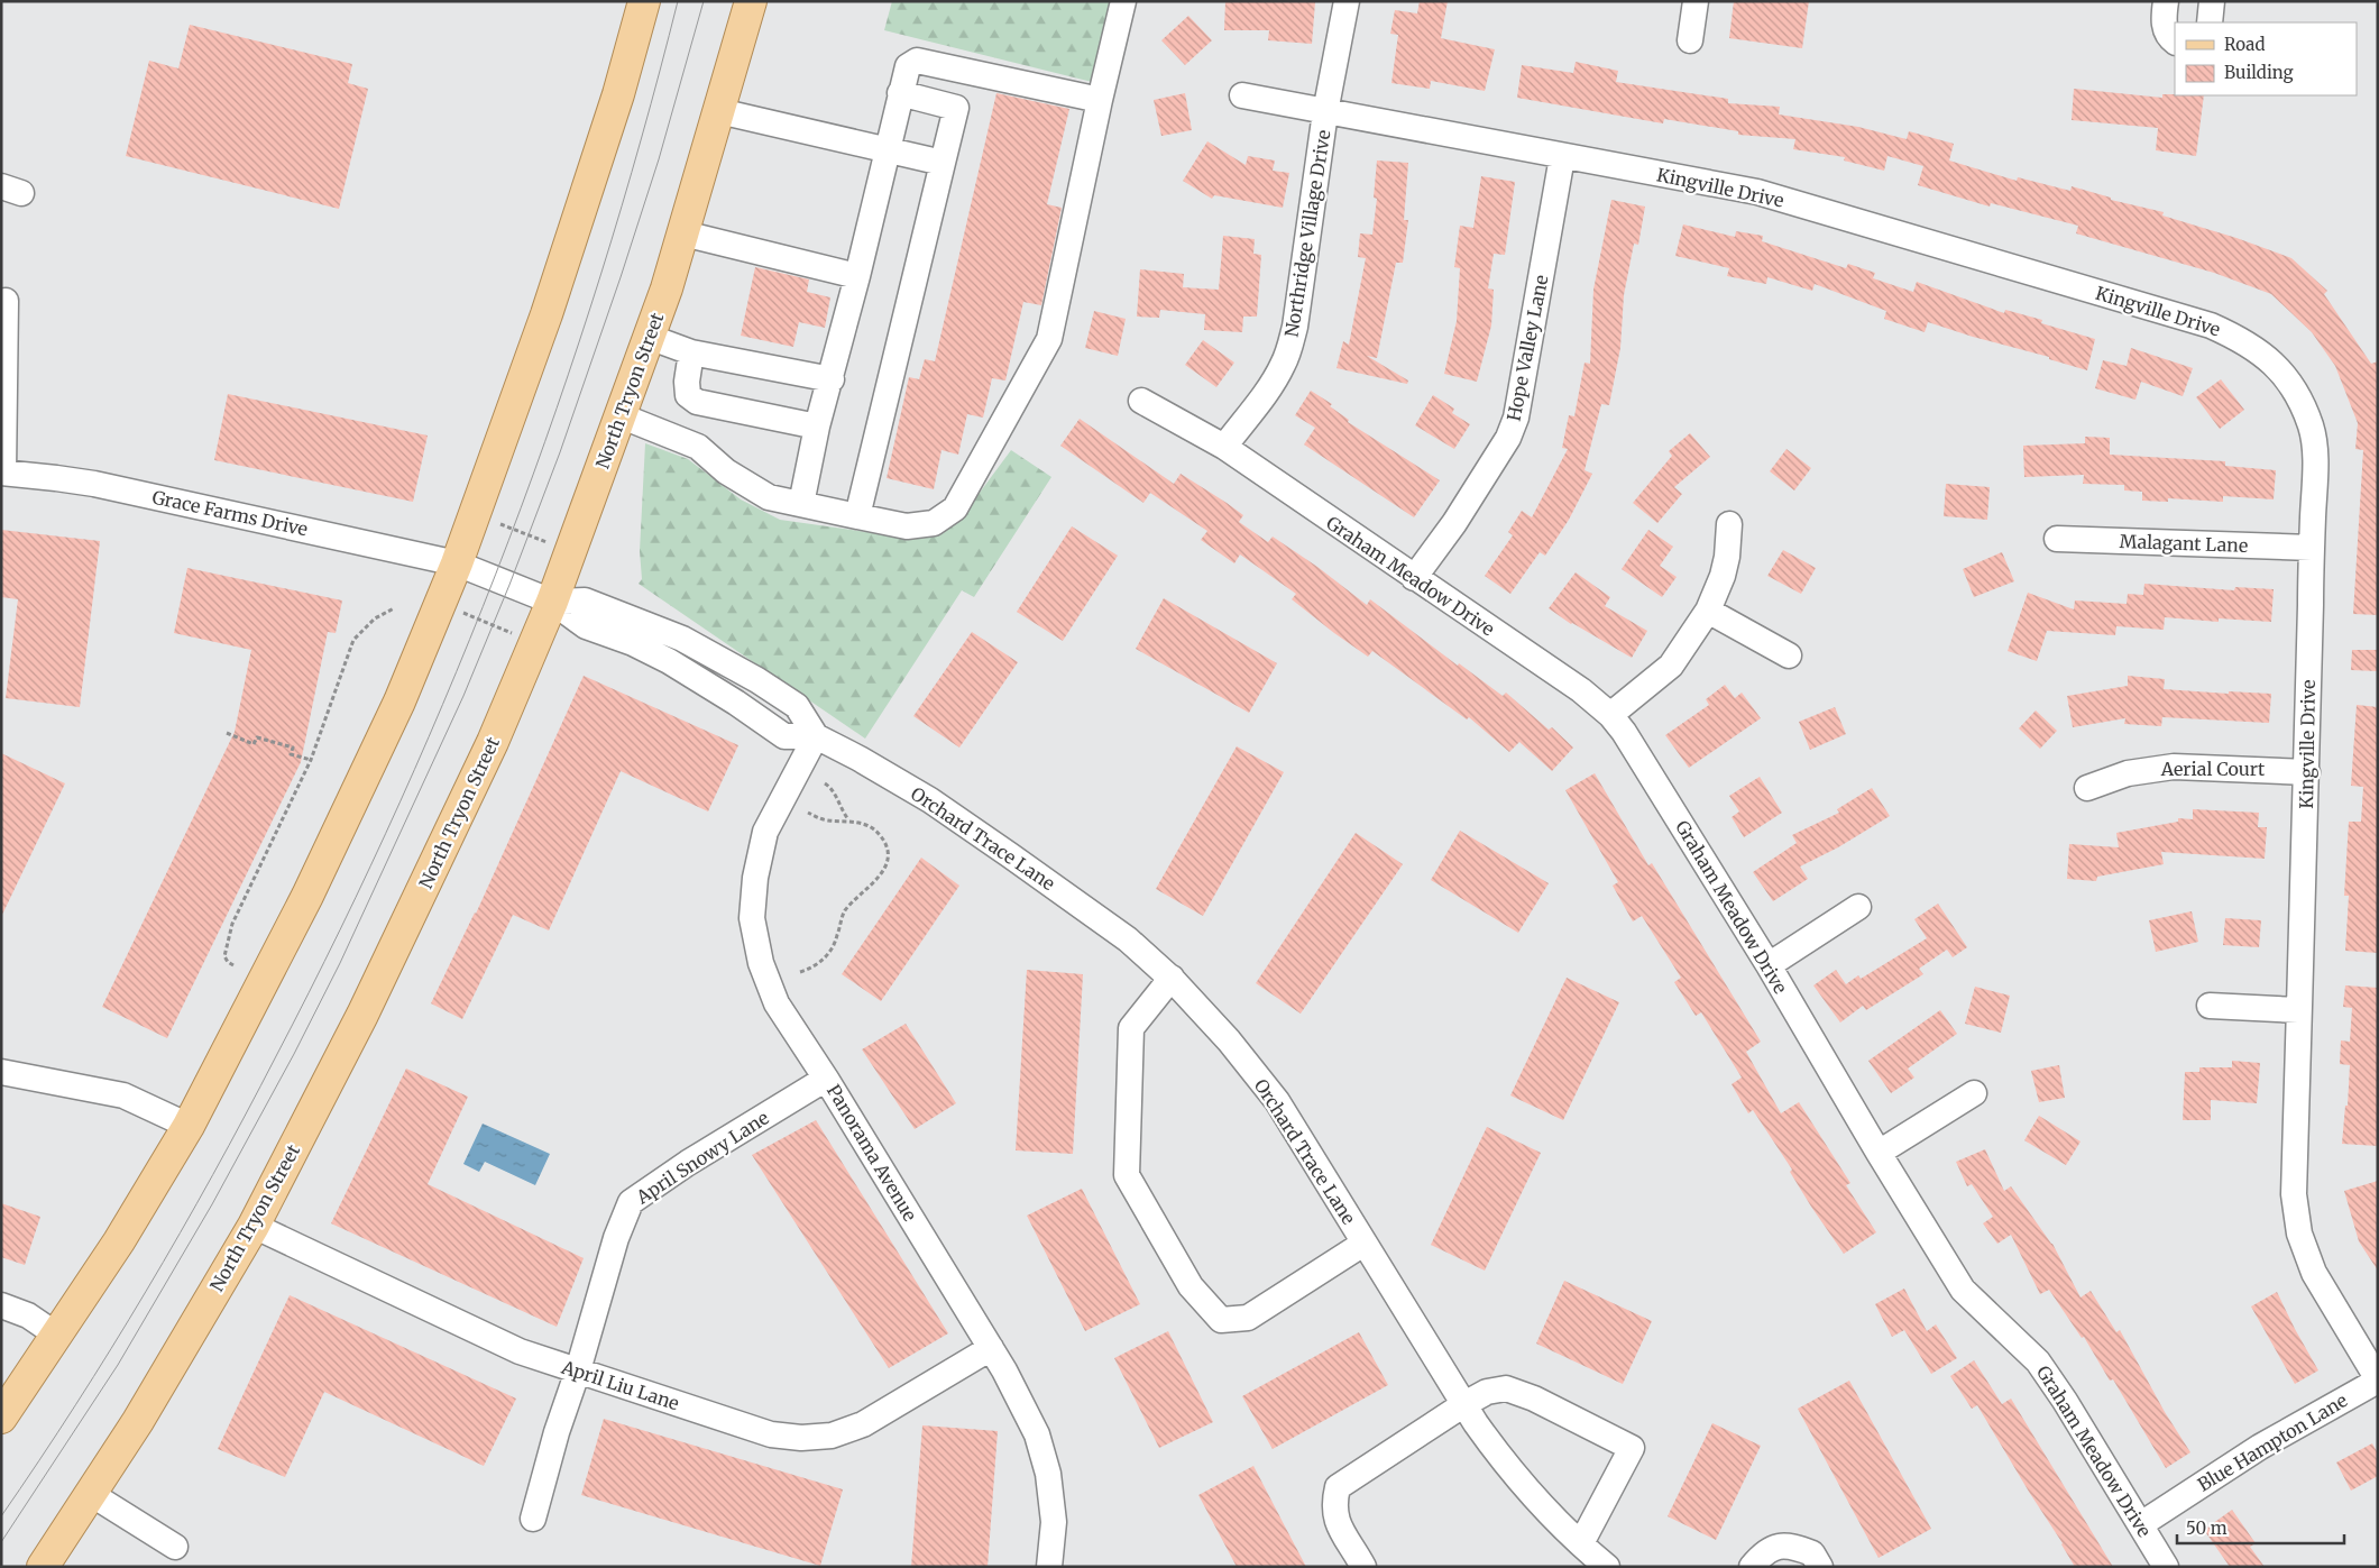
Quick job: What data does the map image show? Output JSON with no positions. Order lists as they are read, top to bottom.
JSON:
{
  "streets": {
    "main road": ["North Tryon Street"],
    "street": [
      "Kingville Drive",
      "Northridge Village Drive",
      "Hope Valley Lane",
      "Grace Farms Drive",
      "Malagant Lane",
      "Graham Meadow Drive",
      "Aerial Court",
      "Orchard Trace Lane",
      "Panorama Avenue",
      "April Snowy Lane",
      "April Liu Lane",
      "Blue Hampton Lane"
    ]
  },
  "crossings": [
    ["Kingville Drive", "Northridge Village Drive"],
    ["Kingville Drive", "Hope Valley Lane"],
    ["Kingville Drive", "Malagant Lane"],
    ["Kingville Drive", "Aerial Court"],
    ["Kingville Drive", "Blue Hampton Lane"],
    ["Northridge Village Drive", "Graham Meadow Drive"],
    ["Hope Valley Lane", "Graham Meadow Drive"],
    ["North Tryon Street", "Orchard Trace Lane"],
    ["North Tryon Street", "April Liu Lane"],
    ["Grace Farms Drive", "Orchard Trace Lane"],
    ["Graham Meadow Drive", "Blue Hampton Lane"],
    ["Orchard Trace Lane", "Panorama Avenue"],
    ["Panorama Avenue", "April Snowy Lane"],
    ["Panorama Avenue", "April Liu Lane"],
    ["April Snowy Lane", "April Liu Lane"]
  ],
  "legend": ["Road", "Building"],
  "scale_bar": "50 m"
}
